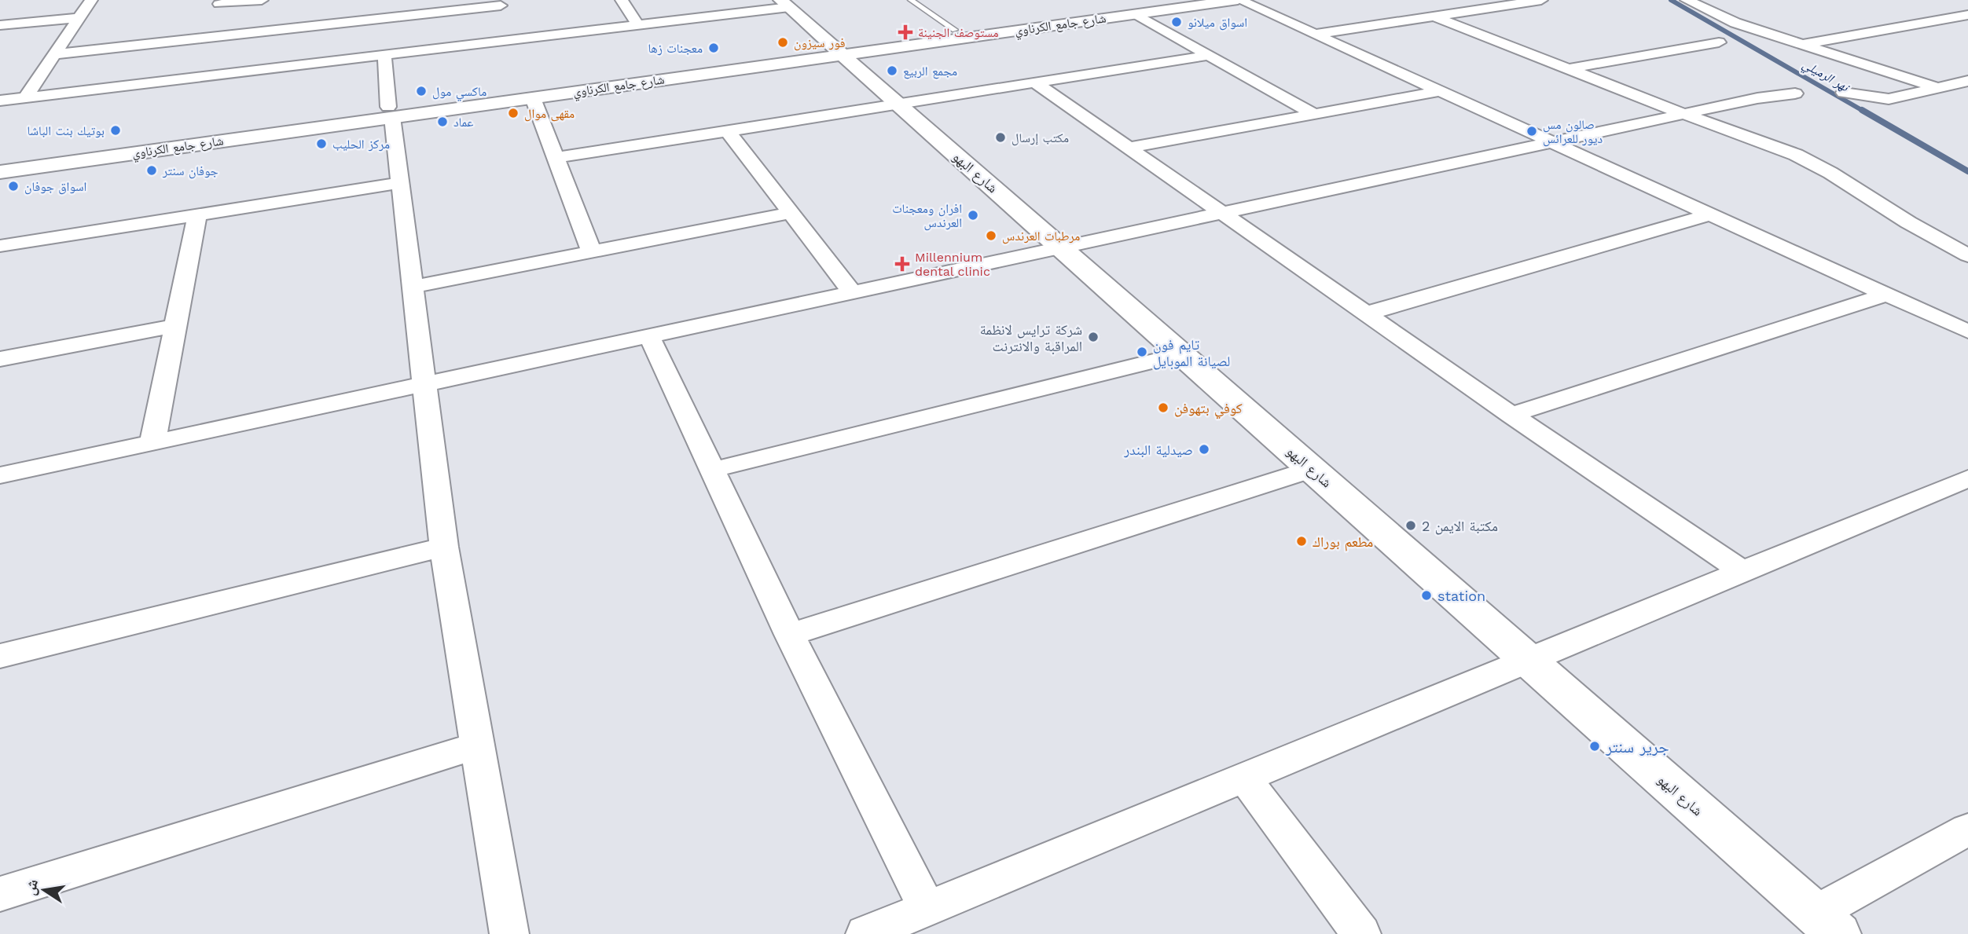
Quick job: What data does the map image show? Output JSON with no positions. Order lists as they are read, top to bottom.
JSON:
{
  "streets": {
    "main road": ["شارع جامع الكرناوي", "شارع البهو"]
  },
  "crossings": [
    ["شارع جامع الكرناوي", "شارع البهو"]
  ],
  "water": ["نهر الرميلي"],
  "places": {
    "other": [
      "اسواق ميلانو",
      "فور سيزون",
      "معجنات زها",
      "مجمع الربيع",
      "ماكسي مول",
      "مقهى موال",
      "عماد",
      "بوتيك بنت الباشا",
      "صالون مس ديور للعرائس",
      "مكتب إرسال",
      "مركز الحليب",
      "جوفان سنتر",
      "اسواق جوفان",
      "افران ومعجنات العرندس",
      "مرطبات العرندس",
      "شركة ترايس لانظمة المراقبة والانترنت",
      "تايم فون لصيانة الموبايل",
      "كوفي بتهوفن",
      "صيدلية البندر",
      "مكتبة الايمن 2",
      "مطعم بوراك",
      "station",
      "جرير سنتر"
    ],
    "health": ["مستوصف الجنينة", "Millennium dental clinic"]
  },
  "north": "left"
}
